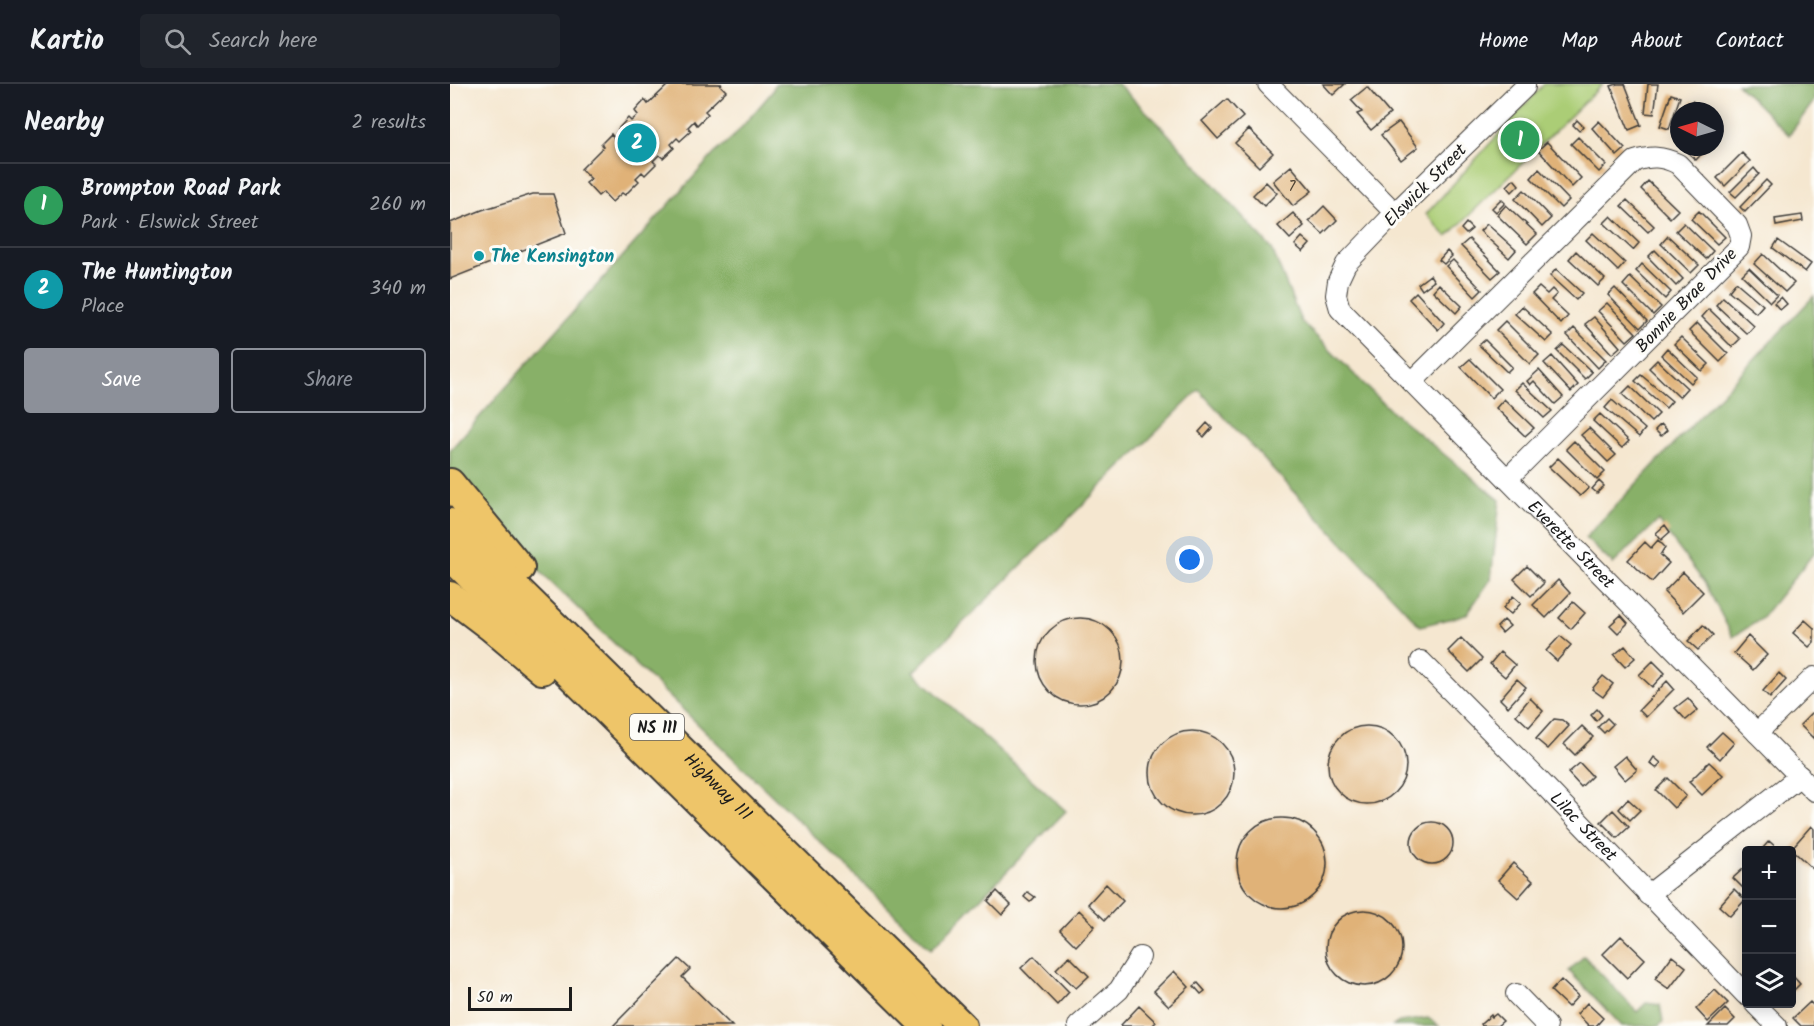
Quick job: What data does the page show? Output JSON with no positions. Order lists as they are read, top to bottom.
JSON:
{
  "streets": {
    "highway": ["NS 111", "Highway 111"],
    "street": [
      "Elswick Street",
      "Bonnie Brae Drive",
      "Everette Street",
      "Lilac Street"
    ]
  },
  "crossings": [
    ["Elswick Street", "Everette Street"],
    ["Bonnie Brae Drive", "Everette Street"]
  ],
  "places": ["The Kensington"],
  "house_numbers": ["7"],
  "scale_bar": "50 m",
  "north": "left",
  "page": {
    "header": "Kartio",
    "search": "Search here",
    "nav": [
      "Home",
      "Map",
      "About",
      "Contact"
    ],
    "heading": ["Nearby", "2 results"],
    "pins": ["1", "2"],
    "list": [
      {
        "mark": "1",
        "name": "Brompton Road Park",
        "note": "Park · Elswick Street",
        "value": "260 m"
      },
      {
        "mark": "2",
        "name": "The Huntington",
        "note": "Place",
        "value": "340 m"
      }
    ],
    "buttons": ["Save", "Share"],
    "map_buttons": ["+", "−"],
    "scale": "50 m"
  }
}
